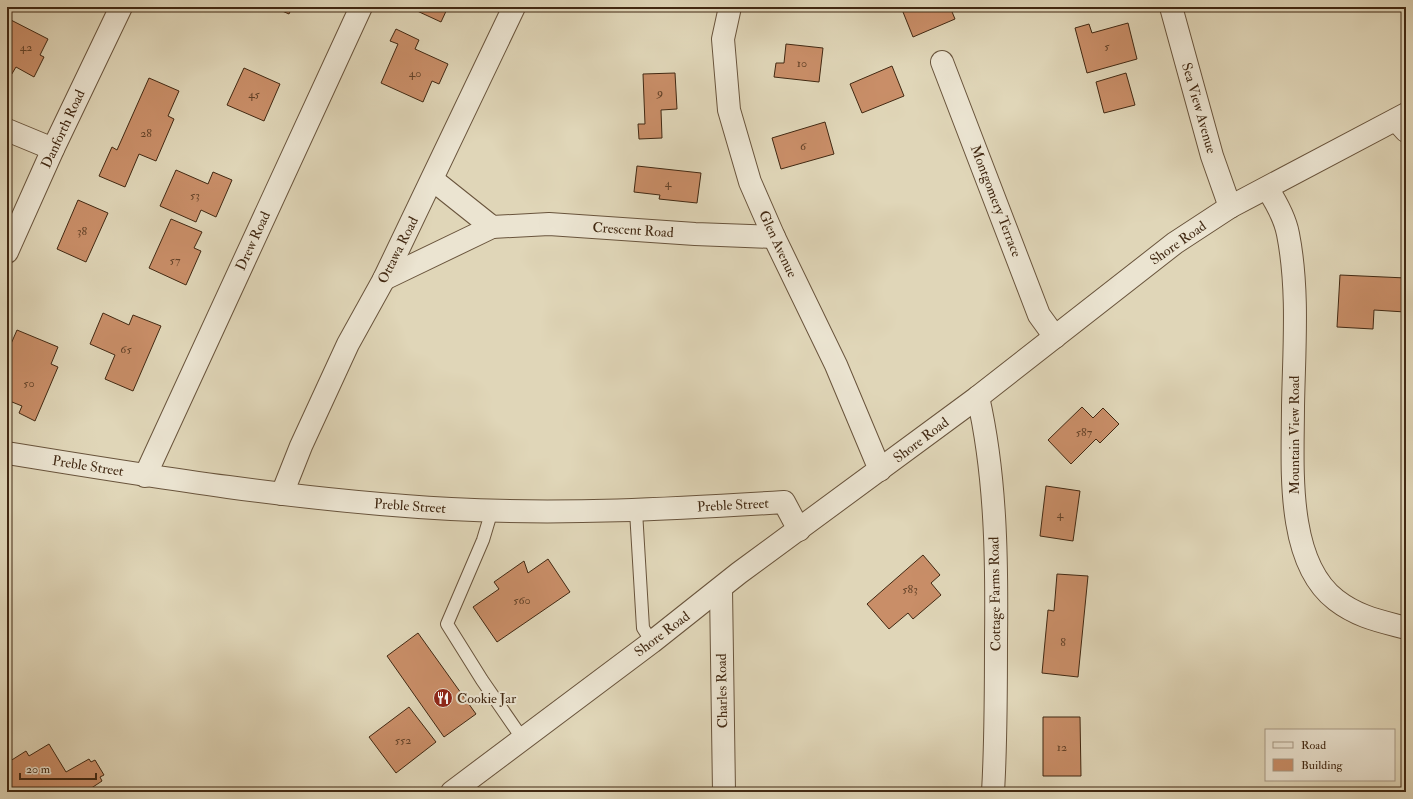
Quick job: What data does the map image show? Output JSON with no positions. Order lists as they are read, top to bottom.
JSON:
{
  "streets": {
    "street": [
      "Sea View Avenue",
      "Danforth Road",
      "Montgomery Terrace",
      "Crescent Road",
      "Drew Road",
      "Shore Road",
      "Glen Avenue",
      "Ottawa Road",
      "Mountain View Road",
      "Preble Street",
      "Cottage Farms Road",
      "Charles Road"
    ]
  },
  "crossings": [
    ["Sea View Avenue", "Shore Road"],
    ["Montgomery Terrace", "Shore Road"],
    ["Crescent Road", "Glen Avenue"],
    ["Crescent Road", "Ottawa Road"],
    ["Drew Road", "Preble Street"],
    ["Shore Road", "Glen Avenue"],
    ["Shore Road", "Mountain View Road"],
    ["Shore Road", "Preble Street"],
    ["Shore Road", "Cottage Farms Road"],
    ["Shore Road", "Charles Road"],
    ["Ottawa Road", "Preble Street"]
  ],
  "places": {
    "restaurant": ["Cookie Jar"]
  },
  "house_numbers": [
    "5",
    "42",
    "10",
    "40",
    "9",
    "45",
    "28",
    "6",
    "4",
    "53",
    "38",
    "57",
    "65",
    "50",
    "587",
    "4",
    "583",
    "560",
    "8",
    "552",
    "12"
  ],
  "legend": ["Road", "Building"],
  "scale_bar": "20 m"
}
